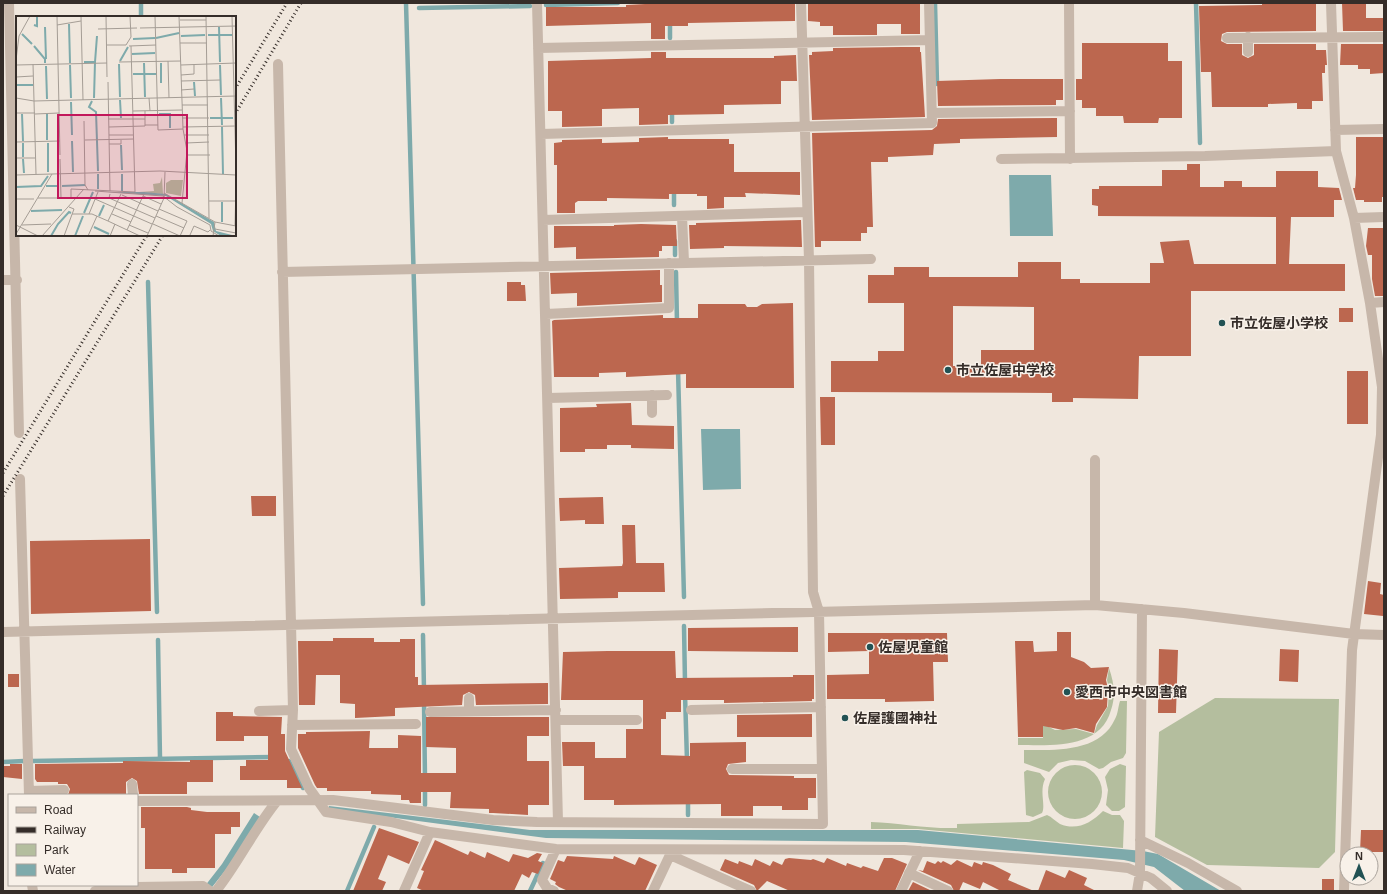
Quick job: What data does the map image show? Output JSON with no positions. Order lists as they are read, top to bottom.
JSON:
{
  "places": [
    "市立佐屋小学校",
    "市立佐屋中学校",
    "佐屋児童館",
    "愛西市中央図書館",
    "佐屋護國神社"
  ],
  "legend": [
    "Road",
    "Railway",
    "Park",
    "Water"
  ],
  "north": "top"
}
